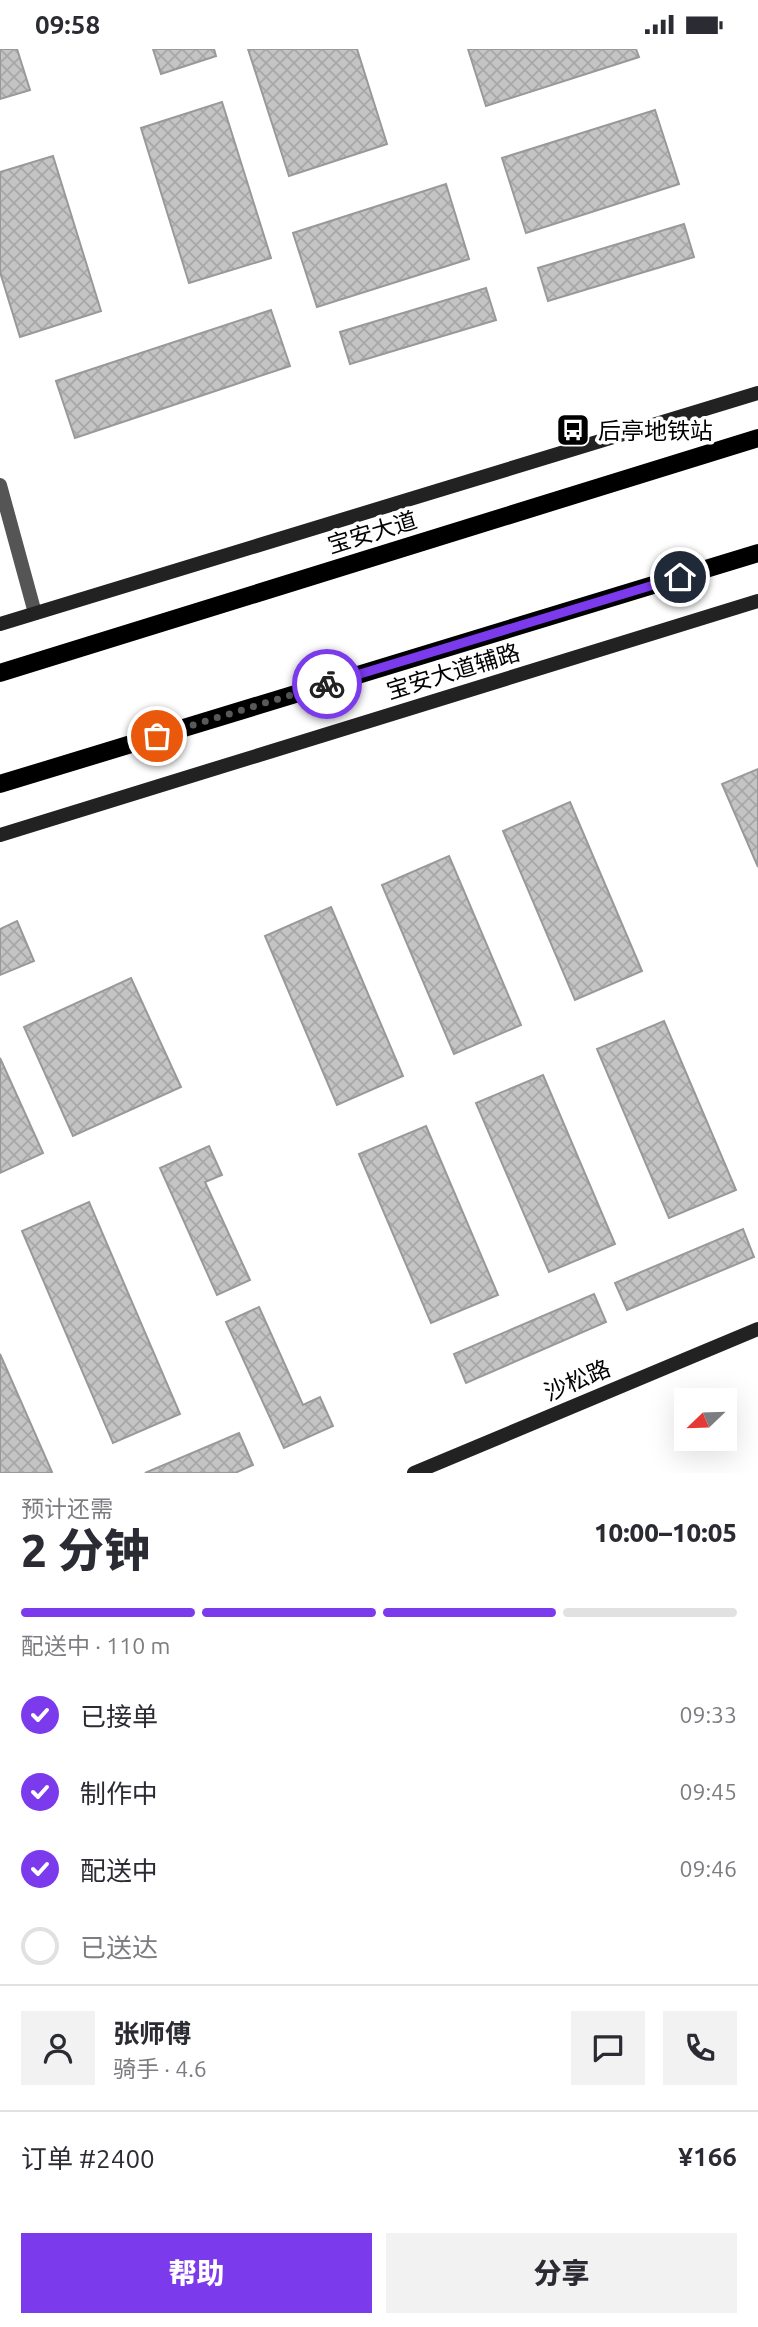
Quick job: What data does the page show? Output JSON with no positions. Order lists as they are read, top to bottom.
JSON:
{
  "streets": {
    "main road": ["宝安大道", "宝安大道辅路", "沙松路"]
  },
  "places": {
    "bus stop": ["后亭地铁站"]
  },
  "north": "bottom left",
  "page": {
    "status": "09:58",
    "heading": ["2 分钟", "预计还需", "10:00–10:05"],
    "panel": [
      "张师傅",
      "骑手 · 4.6",
      "订单 #2400",
      "¥166"
    ],
    "bar": "配送中 · 110 m",
    "list": [
      ["已接单", "09:33"],
      ["制作中", "09:45"],
      ["配送中", "09:46"],
      "已送达"
    ],
    "buttons": ["帮助", "分享"]
  }
}
